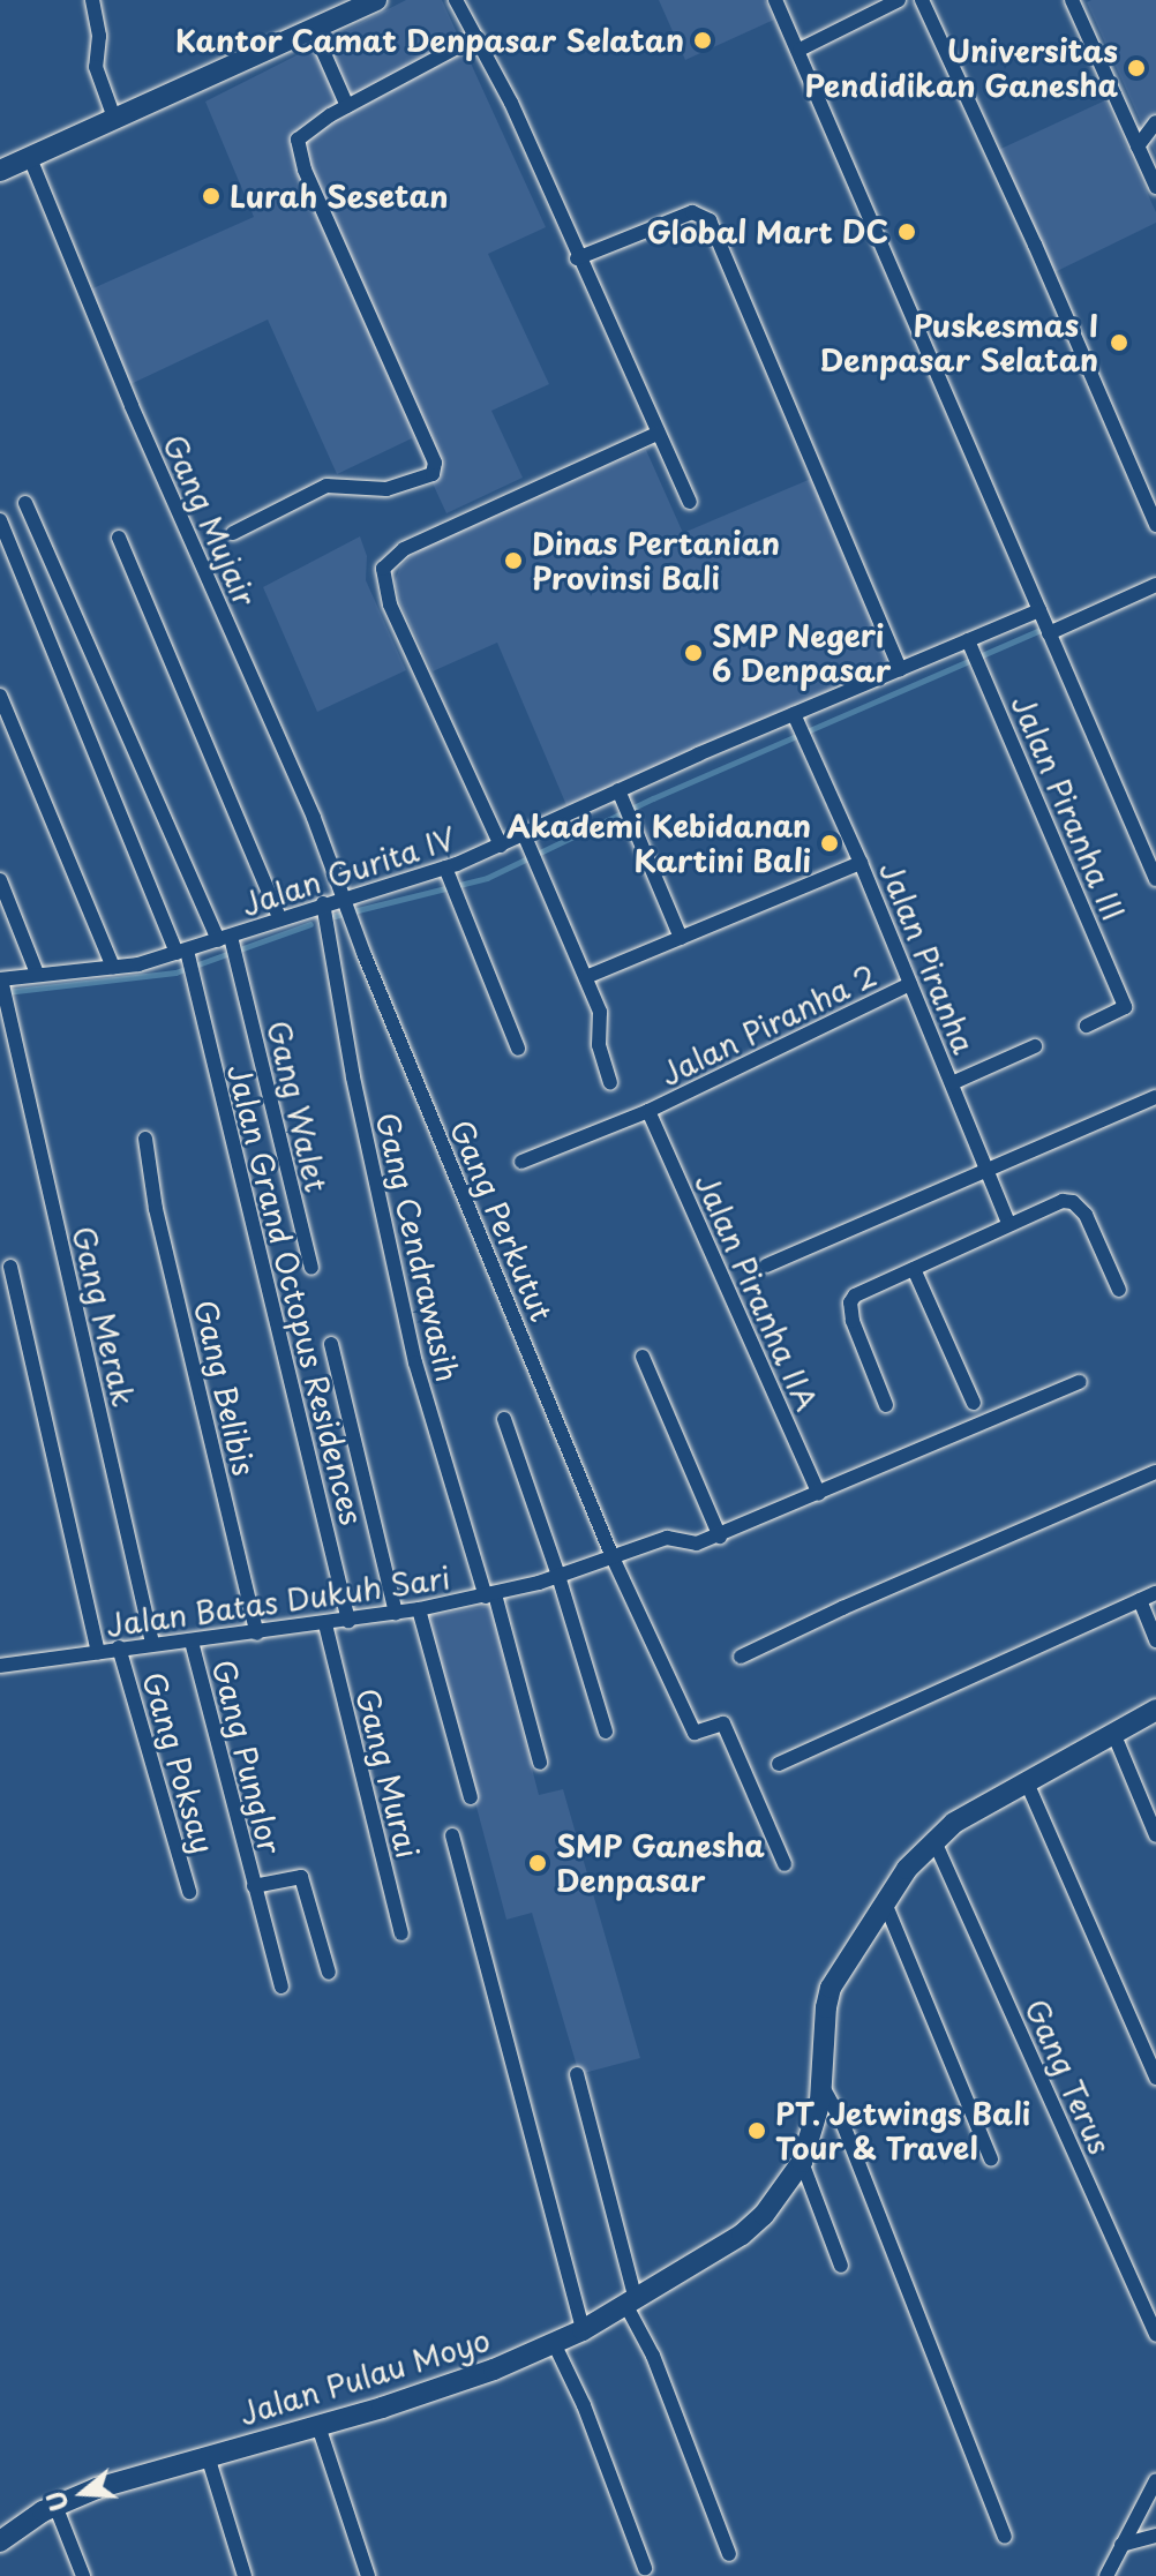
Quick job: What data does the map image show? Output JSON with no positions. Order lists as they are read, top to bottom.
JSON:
{
  "streets": {
    "street": [
      "Gang Mujair",
      "Jalan Piranha III",
      "Jalan Gurita IV",
      "Jalan Piranha",
      "Jalan Piranha 2",
      "Gang Walet",
      "Gang Perkutut",
      "Gang Cendrawasih",
      "Jalan Piranha IIA",
      "Jalan Grand Octopus Residences",
      "Gang Merak",
      "Gang Belibis",
      "Jalan Batas Dukuh Sari",
      "Gang Punglor",
      "Gang Poksay",
      "Gang Murai",
      "Gang Terus",
      "Jalan Pulau Moyo"
    ]
  },
  "crossings": [
    ["Gang Mujair", "Jalan Gurita IV"],
    ["Gang Mujair", "Gang Perkutut"],
    ["Jalan Piranha III", "Jalan Gurita IV"],
    ["Jalan Gurita IV", "Jalan Piranha"],
    ["Jalan Gurita IV", "Gang Walet"],
    ["Jalan Gurita IV", "Gang Perkutut"],
    ["Jalan Gurita IV", "Gang Cendrawasih"],
    ["Jalan Gurita IV", "Jalan Grand Octopus Residences"],
    ["Jalan Gurita IV", "Gang Merak"],
    ["Jalan Piranha", "Jalan Piranha 2"],
    ["Jalan Piranha 2", "Jalan Piranha IIA"],
    ["Gang Perkutut", "Jalan Batas Dukuh Sari"],
    ["Gang Cendrawasih", "Jalan Batas Dukuh Sari"],
    ["Jalan Piranha IIA", "Jalan Batas Dukuh Sari"],
    ["Jalan Grand Octopus Residences", "Jalan Batas Dukuh Sari"],
    ["Gang Merak", "Jalan Batas Dukuh Sari"],
    ["Gang Belibis", "Jalan Batas Dukuh Sari"],
    ["Jalan Batas Dukuh Sari", "Gang Punglor"],
    ["Jalan Batas Dukuh Sari", "Gang Poksay"],
    ["Jalan Batas Dukuh Sari", "Gang Murai"],
    ["Gang Terus", "Jalan Pulau Moyo"]
  ],
  "places": [
    "Kantor Camat Denpasar Selatan",
    "Universitas Pendidikan Ganesha",
    "Lurah Sesetan",
    "Global Mart DC",
    "Puskesmas I Denpasar Selatan",
    "Dinas Pertanian Provinsi Bali",
    "SMP Negeri 6 Denpasar",
    "Akademi Kebidanan Kartini Bali",
    "SMP Ganesha Denpasar",
    "PT. Jetwings Bali Tour & Travel"
  ],
  "north": "left"
}
